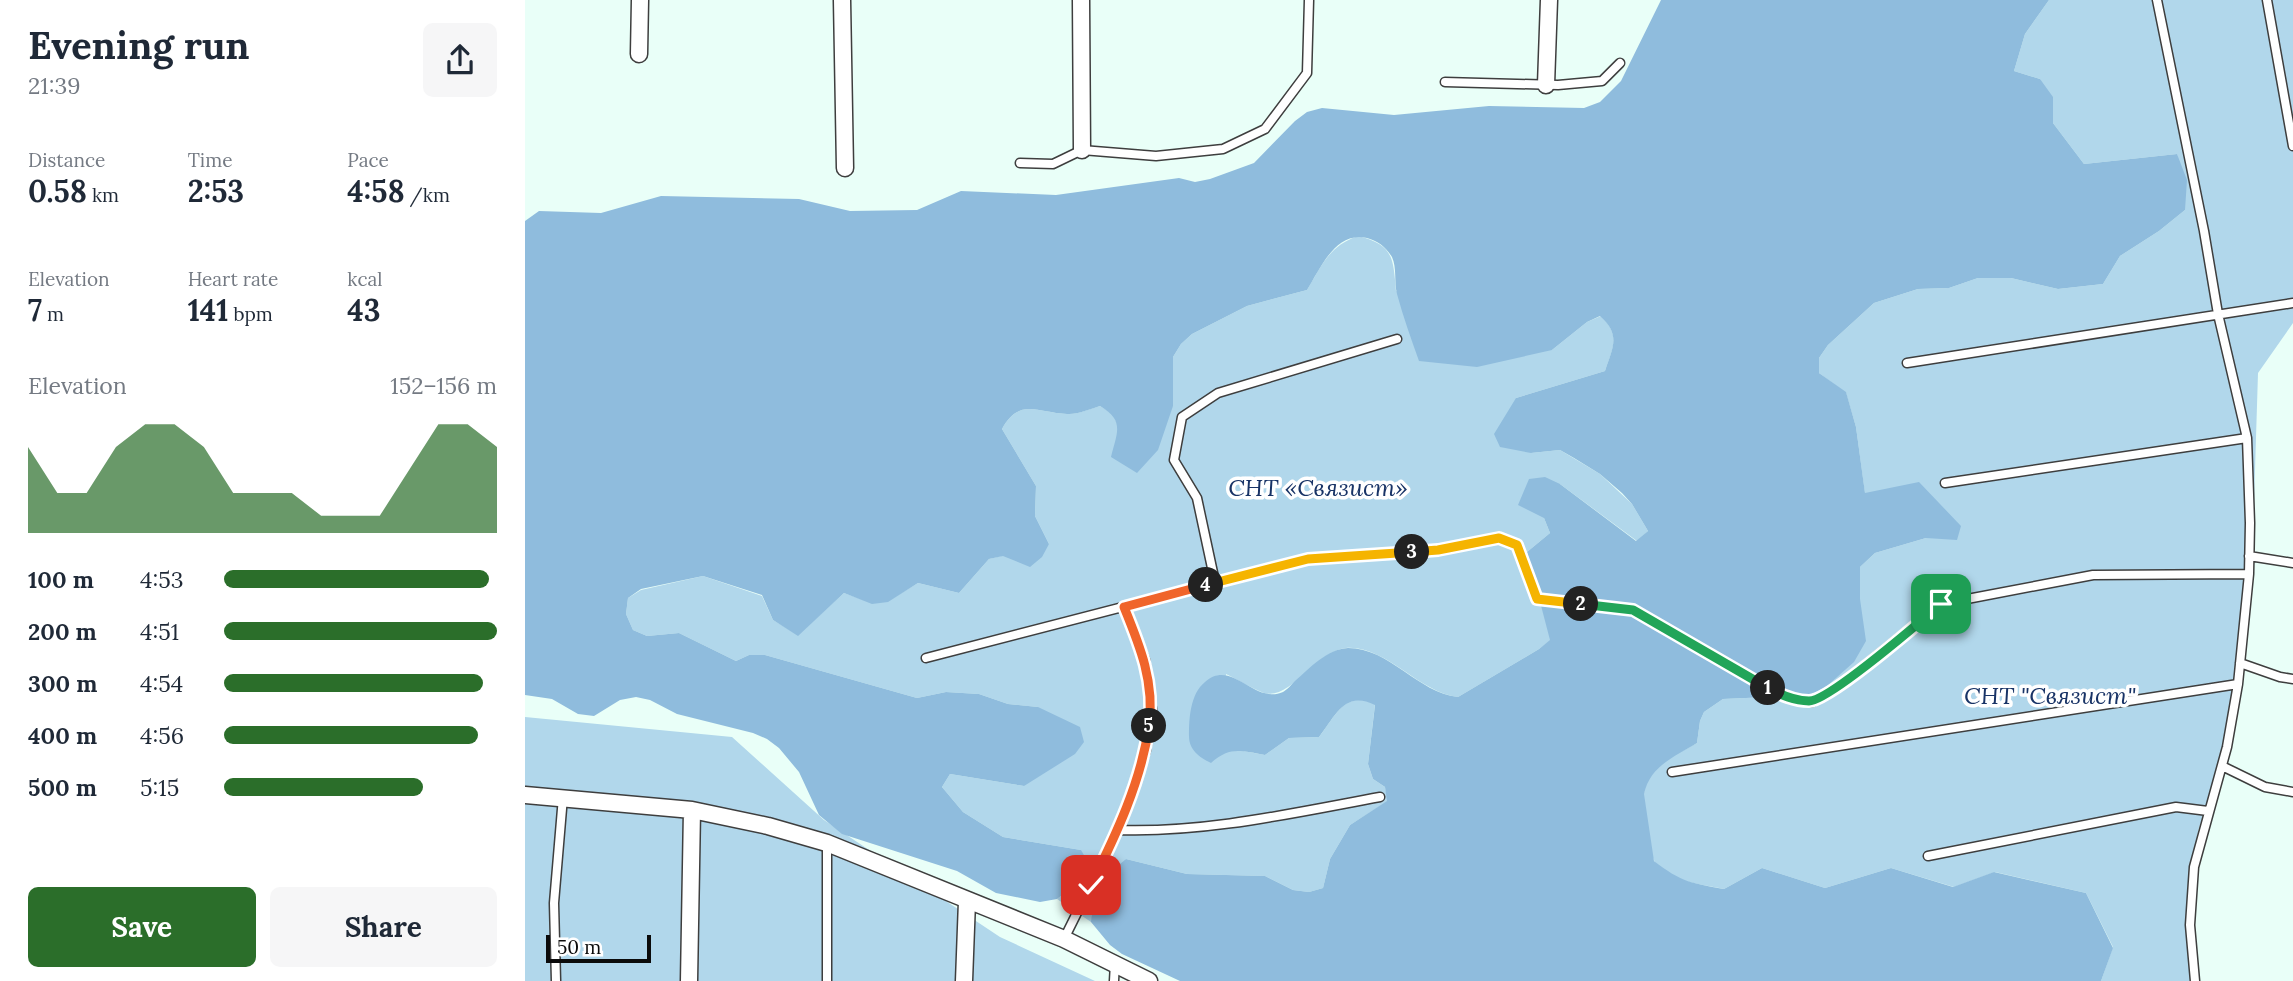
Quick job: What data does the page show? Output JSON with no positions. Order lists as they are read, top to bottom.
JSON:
{
  "parks": ["СНТ «Связист»", "СНТ \"Связист\""],
  "scale_bar": "50 m",
  "page": {
    "heading": ["Evening run", "21:39"],
    "stats": [
      ["Distance", "0.58 km"],
      ["Time", "2:53"],
      ["Pace", "4:58 /km"],
      ["Elevation", "7 m"],
      ["Heart rate", "141 bpm"],
      ["kcal", "43"]
    ],
    "chart": ["Elevation", "152–156 m"],
    "pins": [
      "3",
      "4",
      "2",
      "1",
      "5"
    ],
    "list": [
      {
        "name": "100 m",
        "note": "4:53"
      },
      {
        "name": "200 m",
        "note": "4:51"
      },
      {
        "name": "300 m",
        "note": "4:54"
      },
      {
        "name": "400 m",
        "note": "4:56"
      },
      {
        "name": "500 m",
        "note": "5:15"
      }
    ],
    "buttons": ["Save", "Share"],
    "scale": "50 m"
  }
}
